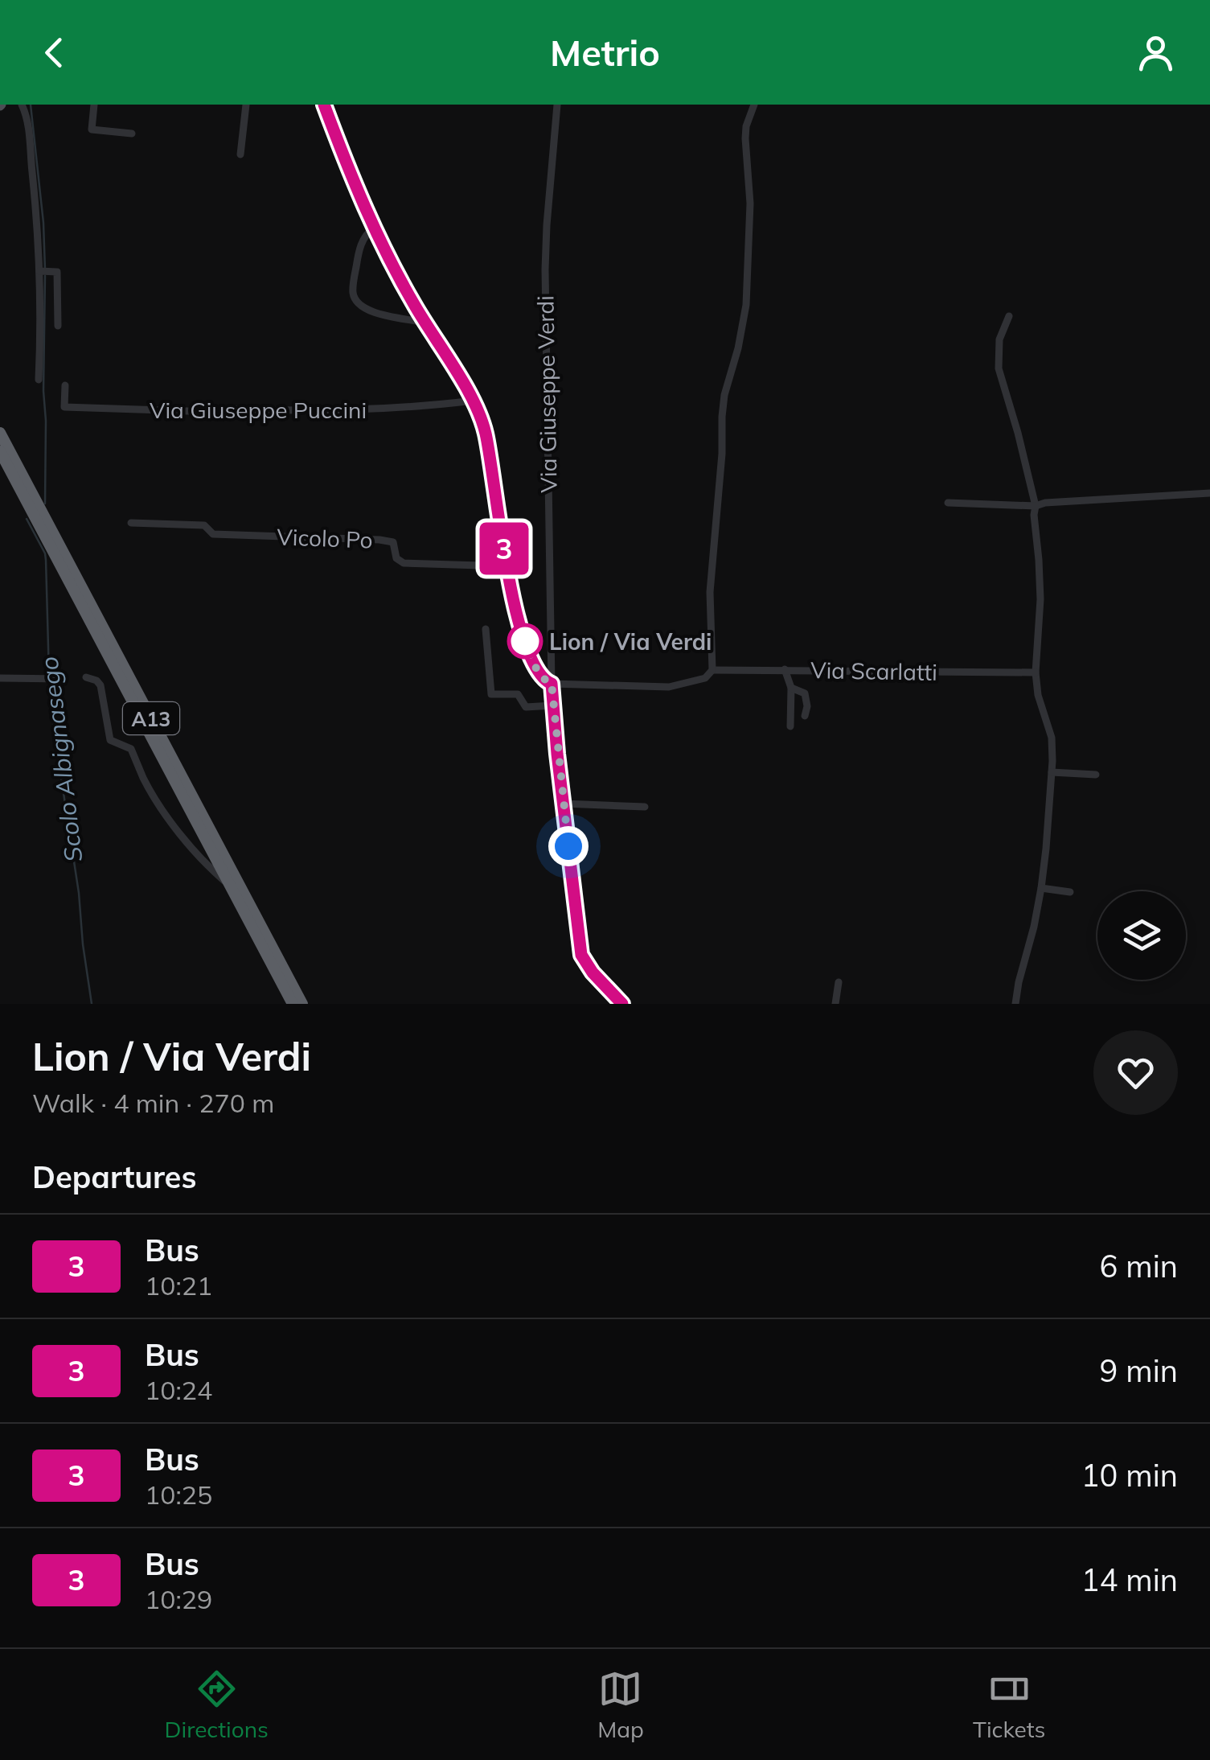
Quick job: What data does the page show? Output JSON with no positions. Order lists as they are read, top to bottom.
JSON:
{
  "streets": {
    "highway": ["A13"],
    "street": [
      "Via Giuseppe Verdi",
      "Via Giuseppe Puccini",
      "Vicolo Po",
      "Via Scarlatti"
    ]
  },
  "water": ["Scolo Albignasego"],
  "places": ["Lion / Via Verdi"],
  "lines": ["bus line 3"],
  "page": {
    "header": "Metrio",
    "on_map": "3",
    "heading": [
      ["Lion / Via Verdi", "Walk · 4 min · 270 m"],
      "Departures"
    ],
    "list": [
      {
        "mark": "3",
        "name": "Bus",
        "note": "10:21",
        "value": "6 min"
      },
      {
        "mark": "3",
        "name": "Bus",
        "note": "10:24",
        "value": "9 min"
      },
      {
        "mark": "3",
        "name": "Bus",
        "note": "10:25",
        "value": "10 min"
      },
      {
        "mark": "3",
        "name": "Bus",
        "note": "10:29",
        "value": "14 min"
      }
    ],
    "tabs": ["Directions", "Map", "Tickets"]
  }
}
